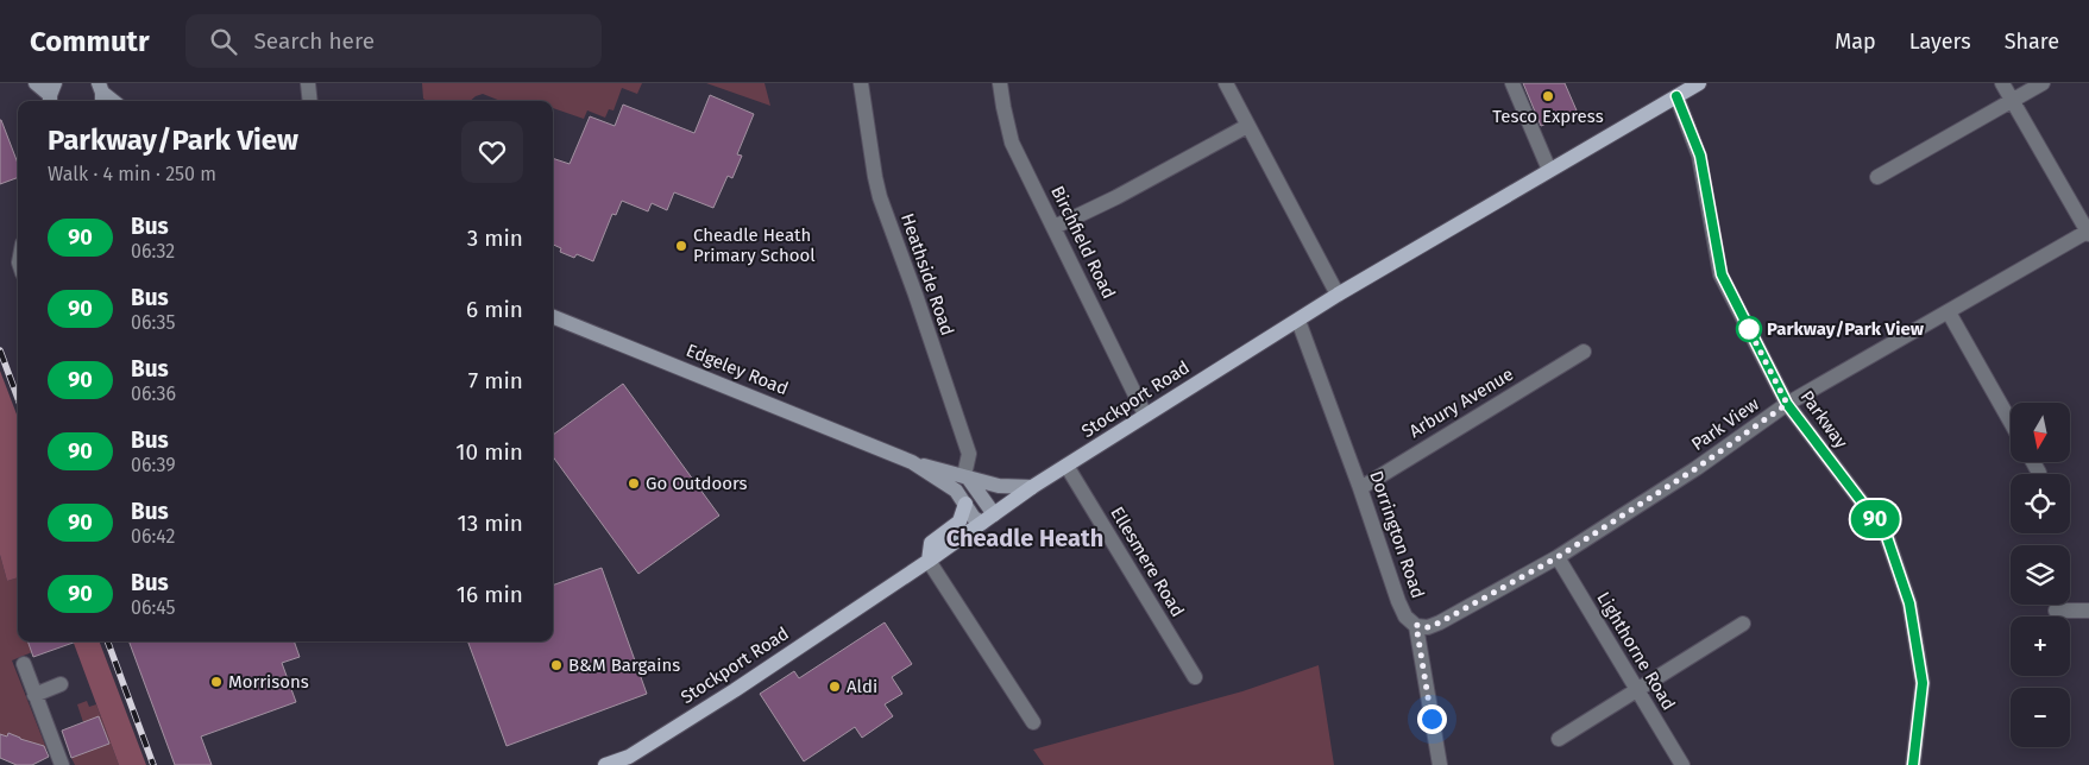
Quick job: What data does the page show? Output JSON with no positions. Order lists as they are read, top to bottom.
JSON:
{
  "streets": {
    "main road": ["Edgeley Road", "Stockport Road"],
    "street": [
      "Birchfield Road",
      "Heathside Road",
      "Arbury Avenue",
      "Parkway",
      "Park View",
      "Dorrington Road",
      "Ellesmere Road",
      "Lighthorne Road"
    ]
  },
  "crossings": [
    ["Birchfield Road", "Stockport Road"],
    ["Heathside Road", "Edgeley Road"],
    ["Edgeley Road", "Stockport Road"],
    ["Stockport Road", "Parkway"],
    ["Stockport Road", "Dorrington Road"],
    ["Stockport Road", "Ellesmere Road"],
    ["Arbury Avenue", "Dorrington Road"],
    ["Parkway", "Park View"],
    ["Park View", "Dorrington Road"],
    ["Park View", "Lighthorne Road"]
  ],
  "districts": ["Cheadle Heath"],
  "places": [
    "Tesco Express",
    "Cheadle Heath Primary School",
    "Parkway/Park View",
    "Go Outdoors",
    "B&M Bargains",
    "Morrisons",
    "Aldi"
  ],
  "lines": ["bus line 90"],
  "north": "bottom",
  "page": {
    "header": "Commutr",
    "search": "Search here",
    "nav": ["Map", "Layers", "Share"],
    "on_map": "90",
    "heading": ["Parkway/Park View", "Walk · 4 min · 250 m"],
    "list": [
      {
        "mark": "90",
        "name": "Bus",
        "note": "06:32",
        "value": "3 min"
      },
      {
        "mark": "90",
        "name": "Bus",
        "note": "06:35",
        "value": "6 min"
      },
      {
        "mark": "90",
        "name": "Bus",
        "note": "06:36",
        "value": "7 min"
      },
      {
        "mark": "90",
        "name": "Bus",
        "note": "06:39",
        "value": "10 min"
      },
      {
        "mark": "90",
        "name": "Bus",
        "note": "06:42",
        "value": "13 min"
      },
      {
        "mark": "90",
        "name": "Bus",
        "note": "06:45",
        "value": "16 min"
      }
    ],
    "map_buttons": ["+", "−"]
  }
}
